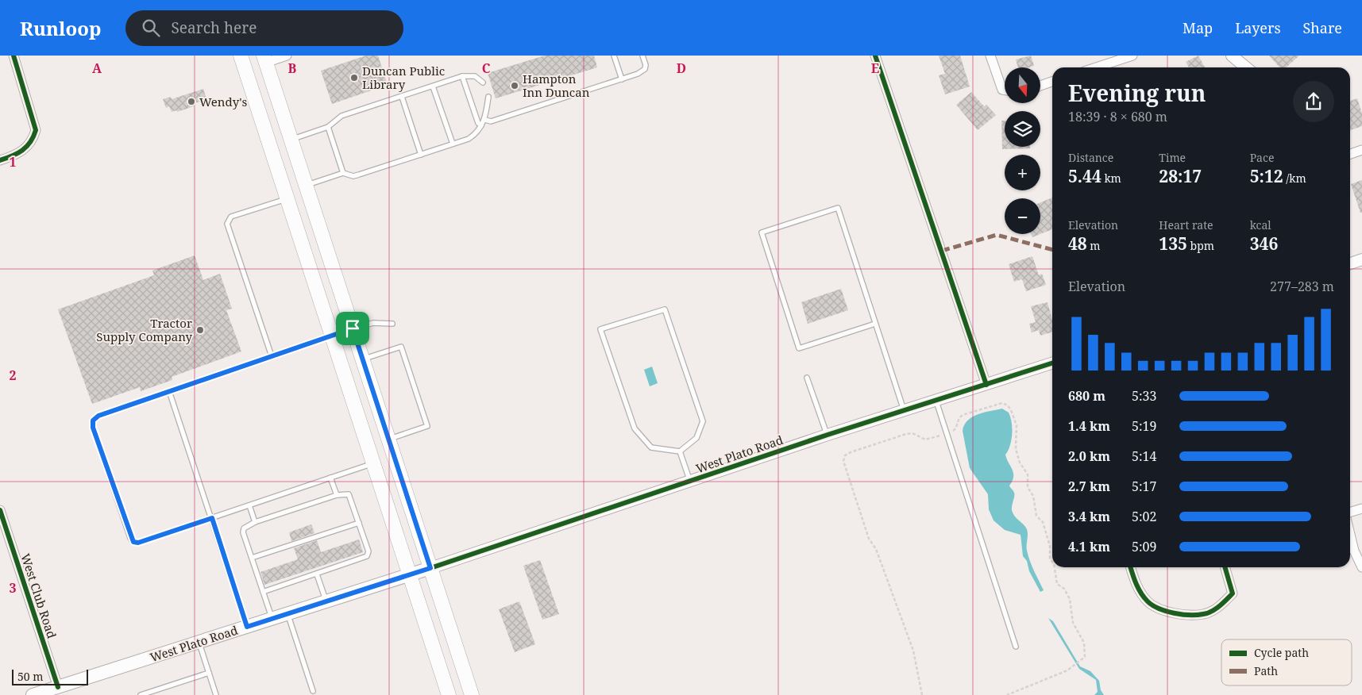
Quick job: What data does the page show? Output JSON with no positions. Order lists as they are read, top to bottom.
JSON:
{
  "streets": {
    "main road": ["West Plato Road"],
    "street": ["West Club Road"]
  },
  "crossings": [
    ["West Plato Road", "West Club Road"]
  ],
  "places": [
    "Duncan Public Library",
    "Hampton Inn Duncan",
    "Wendy's",
    "Tractor Supply Company"
  ],
  "legend": ["Cycle path", "Path"],
  "scale_bar": "50 m",
  "north": "bottom",
  "page": {
    "header": "Runloop",
    "search": "Search here",
    "nav": ["Map", "Layers", "Share"],
    "map_buttons": ["+", "−"],
    "heading": ["Evening run", "18:39 · 8 × 680 m"],
    "stats": [
      ["Distance", "5.44 km"],
      ["Time", "28:17"],
      ["Pace", "5:12 /km"],
      ["Elevation", "48 m"],
      ["Heart rate", "135 bpm"],
      ["kcal", "346"]
    ],
    "chart": ["Elevation", "277–283 m"],
    "list": [
      {
        "name": "680 m",
        "note": "5:33"
      },
      {
        "name": "1.4 km",
        "note": "5:19"
      },
      {
        "name": "2.0 km",
        "note": "5:14"
      },
      {
        "name": "2.7 km",
        "note": "5:17"
      },
      {
        "name": "3.4 km",
        "note": "5:02"
      },
      {
        "name": "4.1 km",
        "note": "5:09"
      }
    ],
    "scale": "50 m"
  },
  "grid": {
    "columns": [
      "A",
      "B",
      "C",
      "D",
      "E"
    ],
    "rows": ["1", "2", "3"]
  }
}
